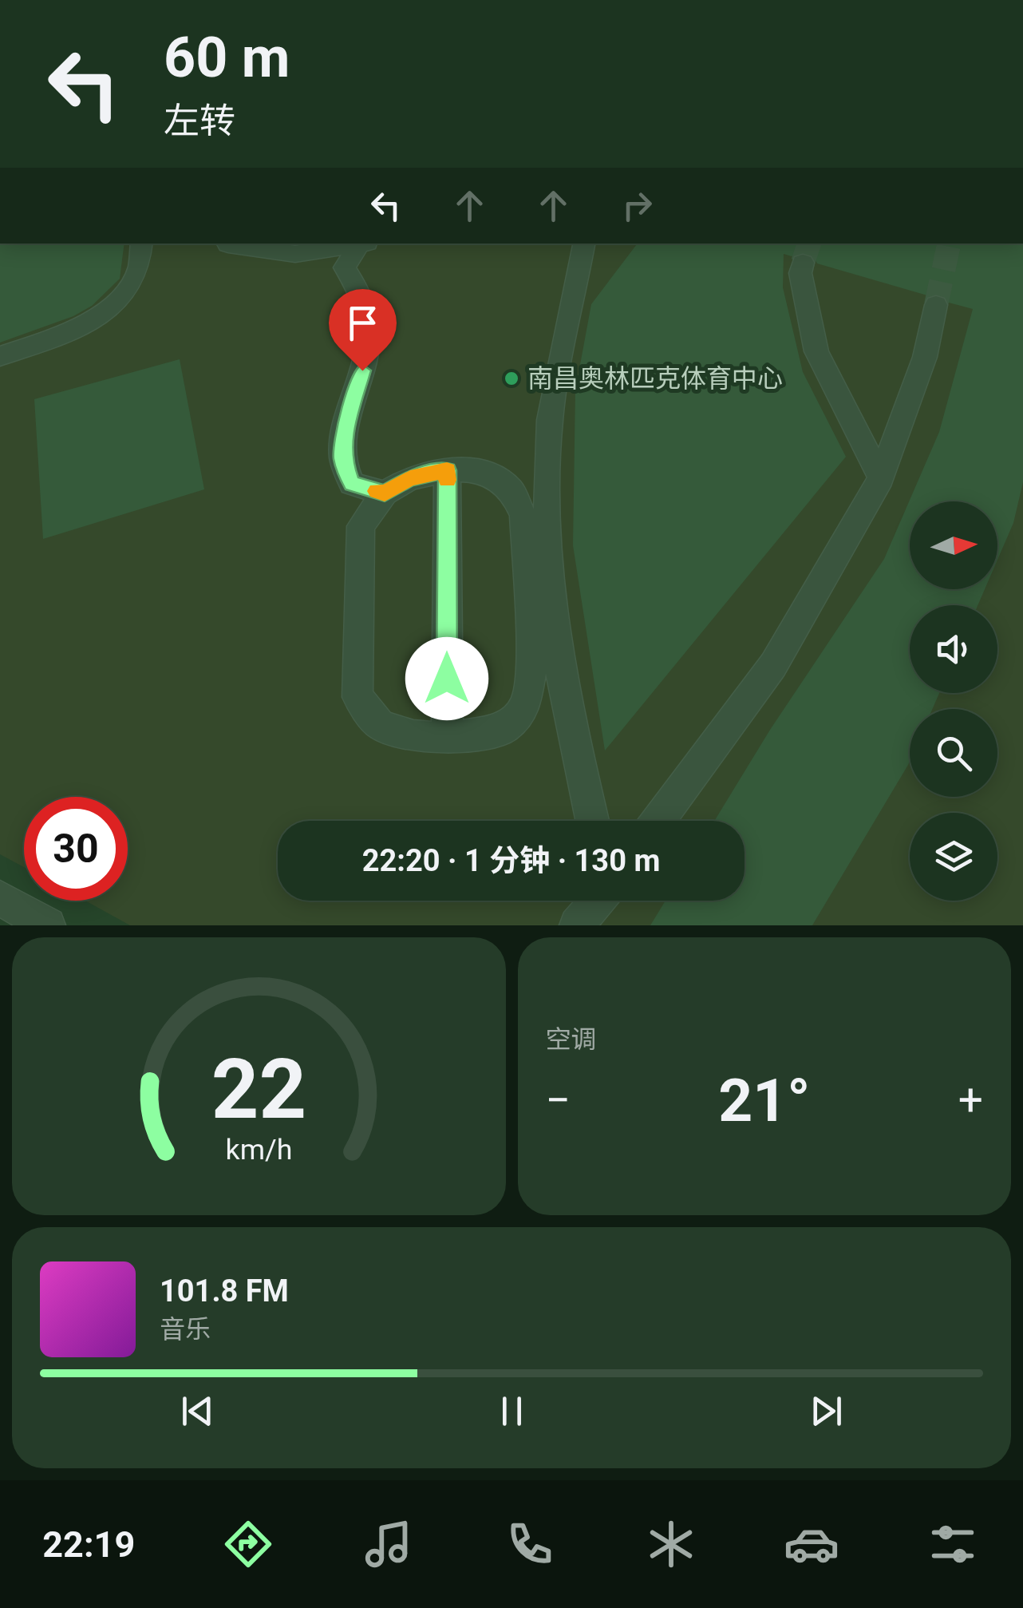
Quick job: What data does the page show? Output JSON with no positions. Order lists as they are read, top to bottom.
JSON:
{
  "places": ["南昌奥林匹克体育中心"],
  "north": "right",
  "page": {
    "turn": ["60 m", "左转"],
    "limit": "30",
    "trip": "22:20 · 1 分钟 · 130 m",
    "tile": "空调",
    "heat": ["−", "21°", "+"],
    "song": ["101.8 FM", "音乐"],
    "tabs": "22:19",
    "gauge": ["22", "km/h"]
  }
}
